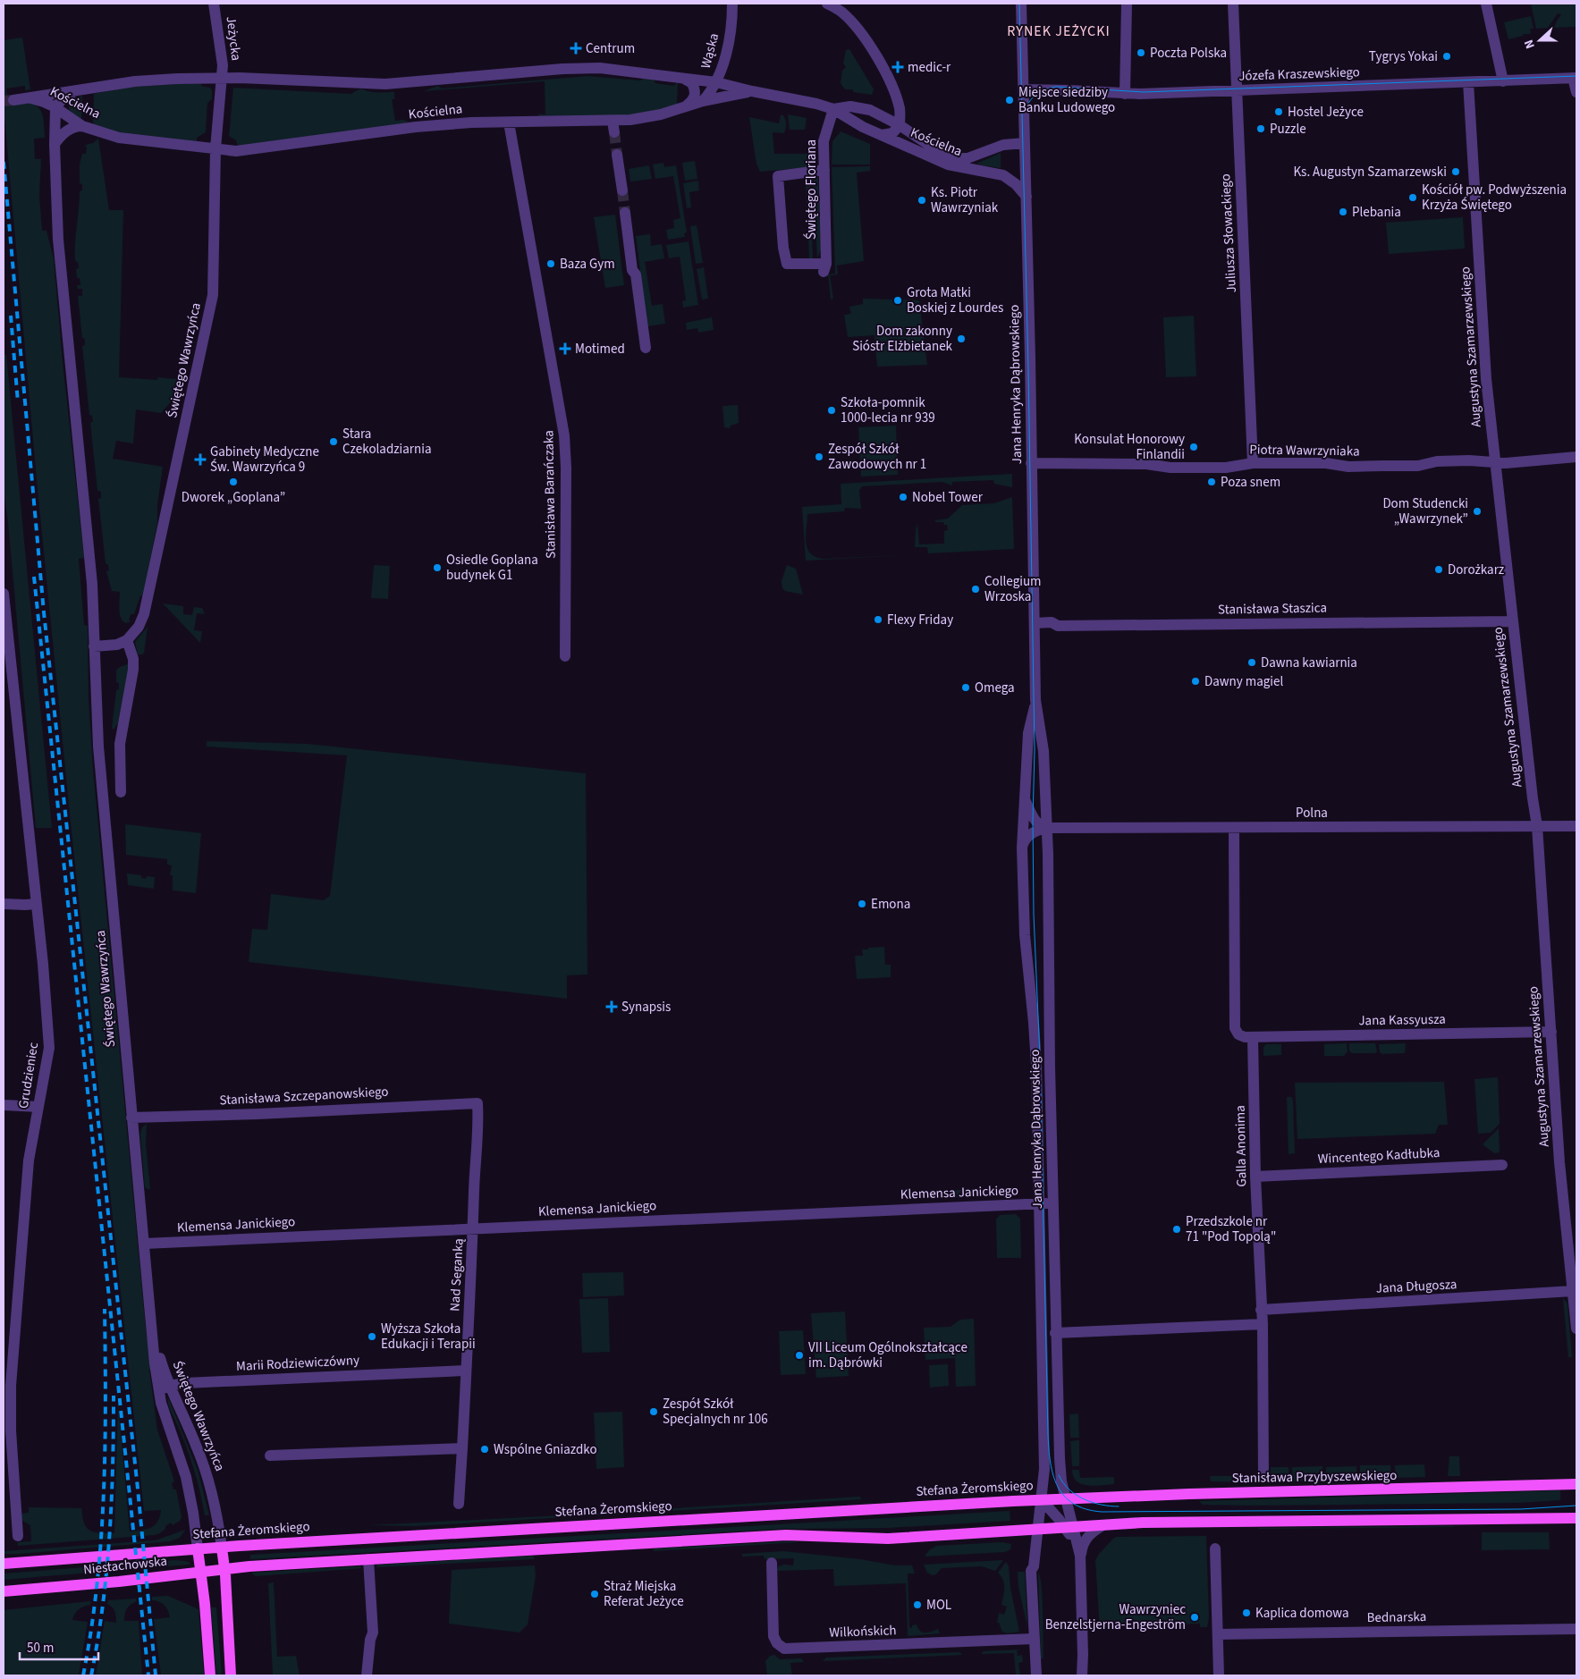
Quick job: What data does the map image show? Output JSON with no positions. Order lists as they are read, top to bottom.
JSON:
{
  "streets": {
    "main road": [
      "Świętego Wawrzyńca",
      "Stanisława Przybyszewskiego",
      "Stefana Żeromskiego",
      "Niestachowska"
    ],
    "street": [
      "Jeżycka",
      "Wąska",
      "Józefa Kraszewskiego",
      "Kościelna",
      "Świętego Floriana",
      "Juliusza Słowackiego",
      "Augustyna Szamarzewskiego",
      "Jana Henryka Dąbrowskiego",
      "Piotra Wawrzyniaka",
      "Stanisława Barańczaka",
      "Stanisława Staszica",
      "Polna",
      "Jana Kassyusza",
      "Grudzieniec",
      "Stanisława Szczepanowskiego",
      "Galla Anonima",
      "Wincentego Kadłubka",
      "Klemensa Janickiego",
      "Nad Seganką",
      "Jana Długosza",
      "Marii Rodziewiczówny",
      "Bednarska",
      "Wilkońskich"
    ]
  },
  "crossings": [
    ["Jeżycka", "Kościelna"],
    ["Jeżycka", "Świętego Wawrzyńca"],
    ["Wąska", "Kościelna"],
    ["Józefa Kraszewskiego", "Juliusza Słowackiego"],
    ["Józefa Kraszewskiego", "Augustyna Szamarzewskiego"],
    ["Józefa Kraszewskiego", "Jana Henryka Dąbrowskiego"],
    ["Kościelna", "Świętego Floriana"],
    ["Kościelna", "Świętego Wawrzyńca"],
    ["Kościelna", "Jana Henryka Dąbrowskiego"],
    ["Kościelna", "Stanisława Barańczaka"],
    ["Juliusza Słowackiego", "Piotra Wawrzyniaka"],
    ["Augustyna Szamarzewskiego", "Piotra Wawrzyniaka"],
    ["Augustyna Szamarzewskiego", "Stanisława Staszica"],
    ["Augustyna Szamarzewskiego", "Polna"],
    ["Augustyna Szamarzewskiego", "Jana Kassyusza"],
    ["Augustyna Szamarzewskiego", "Jana Długosza"],
    ["Świętego Wawrzyńca", "Stanisława Szczepanowskiego"],
    ["Świętego Wawrzyńca", "Klemensa Janickiego"],
    ["Świętego Wawrzyńca", "Marii Rodziewiczówny"],
    ["Świętego Wawrzyńca", "Stefana Żeromskiego"],
    ["Świętego Wawrzyńca", "Niestachowska"],
    ["Jana Henryka Dąbrowskiego", "Piotra Wawrzyniaka"],
    ["Jana Henryka Dąbrowskiego", "Stanisława Staszica"],
    ["Jana Henryka Dąbrowskiego", "Polna"],
    ["Jana Henryka Dąbrowskiego", "Klemensa Janickiego"],
    ["Jana Henryka Dąbrowskiego", "Stanisława Przybyszewskiego"],
    ["Jana Henryka Dąbrowskiego", "Stefana Żeromskiego"],
    ["Jana Henryka Dąbrowskiego", "Wilkońskich"],
    ["Jana Kassyusza", "Galla Anonima"],
    ["Stanisława Szczepanowskiego", "Nad Seganką"],
    ["Galla Anonima", "Wincentego Kadłubka"],
    ["Galla Anonima", "Jana Długosza"],
    ["Klemensa Janickiego", "Nad Seganką"],
    ["Nad Seganką", "Marii Rodziewiczówny"],
    ["Stanisława Przybyszewskiego", "Stefana Żeromskiego"],
    ["Stefana Żeromskiego", "Niestachowska"]
  ],
  "districts": ["RYNEK JEŻYCKI"],
  "places": {
    "health": [
      "Centrum",
      "medic-r",
      "Motimed",
      "Gabinety Medyczne Św. Wawrzyńca 9",
      "Synapsis"
    ],
    "other": [
      "Poczta Polska",
      "Tygrys Yokai",
      "Miejsce siedziby Banku Ludowego",
      "Hostel Jeżyce",
      "Puzzle",
      "Ks. Augustyn Szamarzewski",
      "Kościół pw. Podwyższenia Krzyża Świętego",
      "Ks. Piotr Wawrzyniak",
      "Plebania",
      "Baza Gym",
      "Grota Matki Boskiej z Lourdes",
      "Dom zakonny Sióstr Elżbietanek",
      "Szkoła-pomnik 1000-lecia nr 939",
      "Stara Czekoladziarnia",
      "Konsulat Honorowy Finlandii",
      "Zespół Szkół Zawodowych nr 1",
      "Dworek „Goplana”",
      "Poza snem",
      "Nobel Tower",
      "Dom Studencki „Wawrzynek”",
      "Osiedle Goplana budynek G1",
      "Dorożkarz",
      "Collegium Wrzoska",
      "Flexy Friday",
      "Dawna kawiarnia",
      "Dawny magiel",
      "Omega",
      "Emona",
      "Przedszkole nr 71 \"Pod Topolą\"",
      "Wyższa Szkoła Edukacji i Terapii",
      "VII Liceum Ogólnokształcące im. Dąbrówki",
      "Zespół Szkół Specjalnych nr 106",
      "Wspólne Gniazdko",
      "Straż Miejska Referat Jeżyce",
      "MOL",
      "Kaplica domowa",
      "Wawrzyniec Benzelstjerna-Engeström"
    ]
  },
  "scale_bar": "50 m",
  "north": "left"
}
